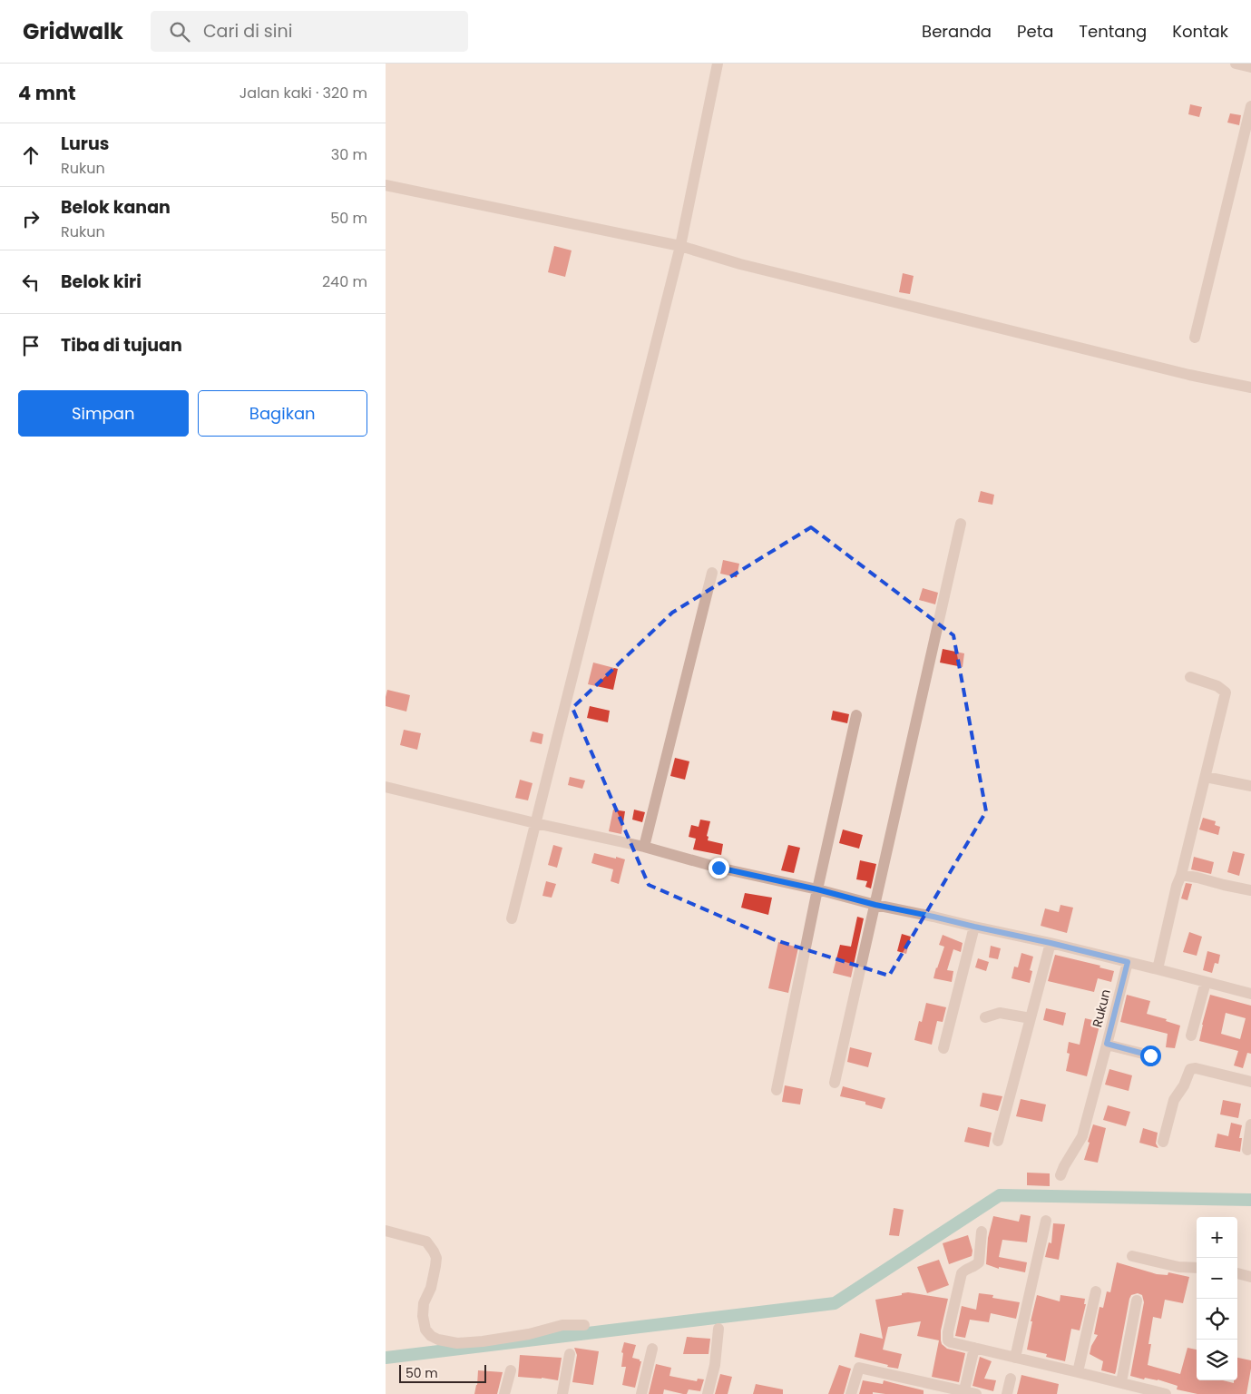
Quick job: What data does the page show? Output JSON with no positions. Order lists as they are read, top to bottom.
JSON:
{
  "streets": {
    "street": ["Rukun"]
  },
  "scale_bar": "50 m",
  "page": {
    "header": "Gridwalk",
    "search": "Cari di sini",
    "nav": [
      "Beranda",
      "Peta",
      "Tentang",
      "Kontak"
    ],
    "heading": ["4 mnt", "Jalan kaki · 320 m"],
    "list": [
      ["Lurus", "Rukun", "30 m"],
      ["Belok kanan", "Rukun", "50 m"],
      ["Belok kiri", "240 m"],
      "Tiba di tujuan"
    ],
    "buttons": ["Simpan", "Bagikan"],
    "map_buttons": ["+", "−"],
    "scale": "50 m"
  }
}
